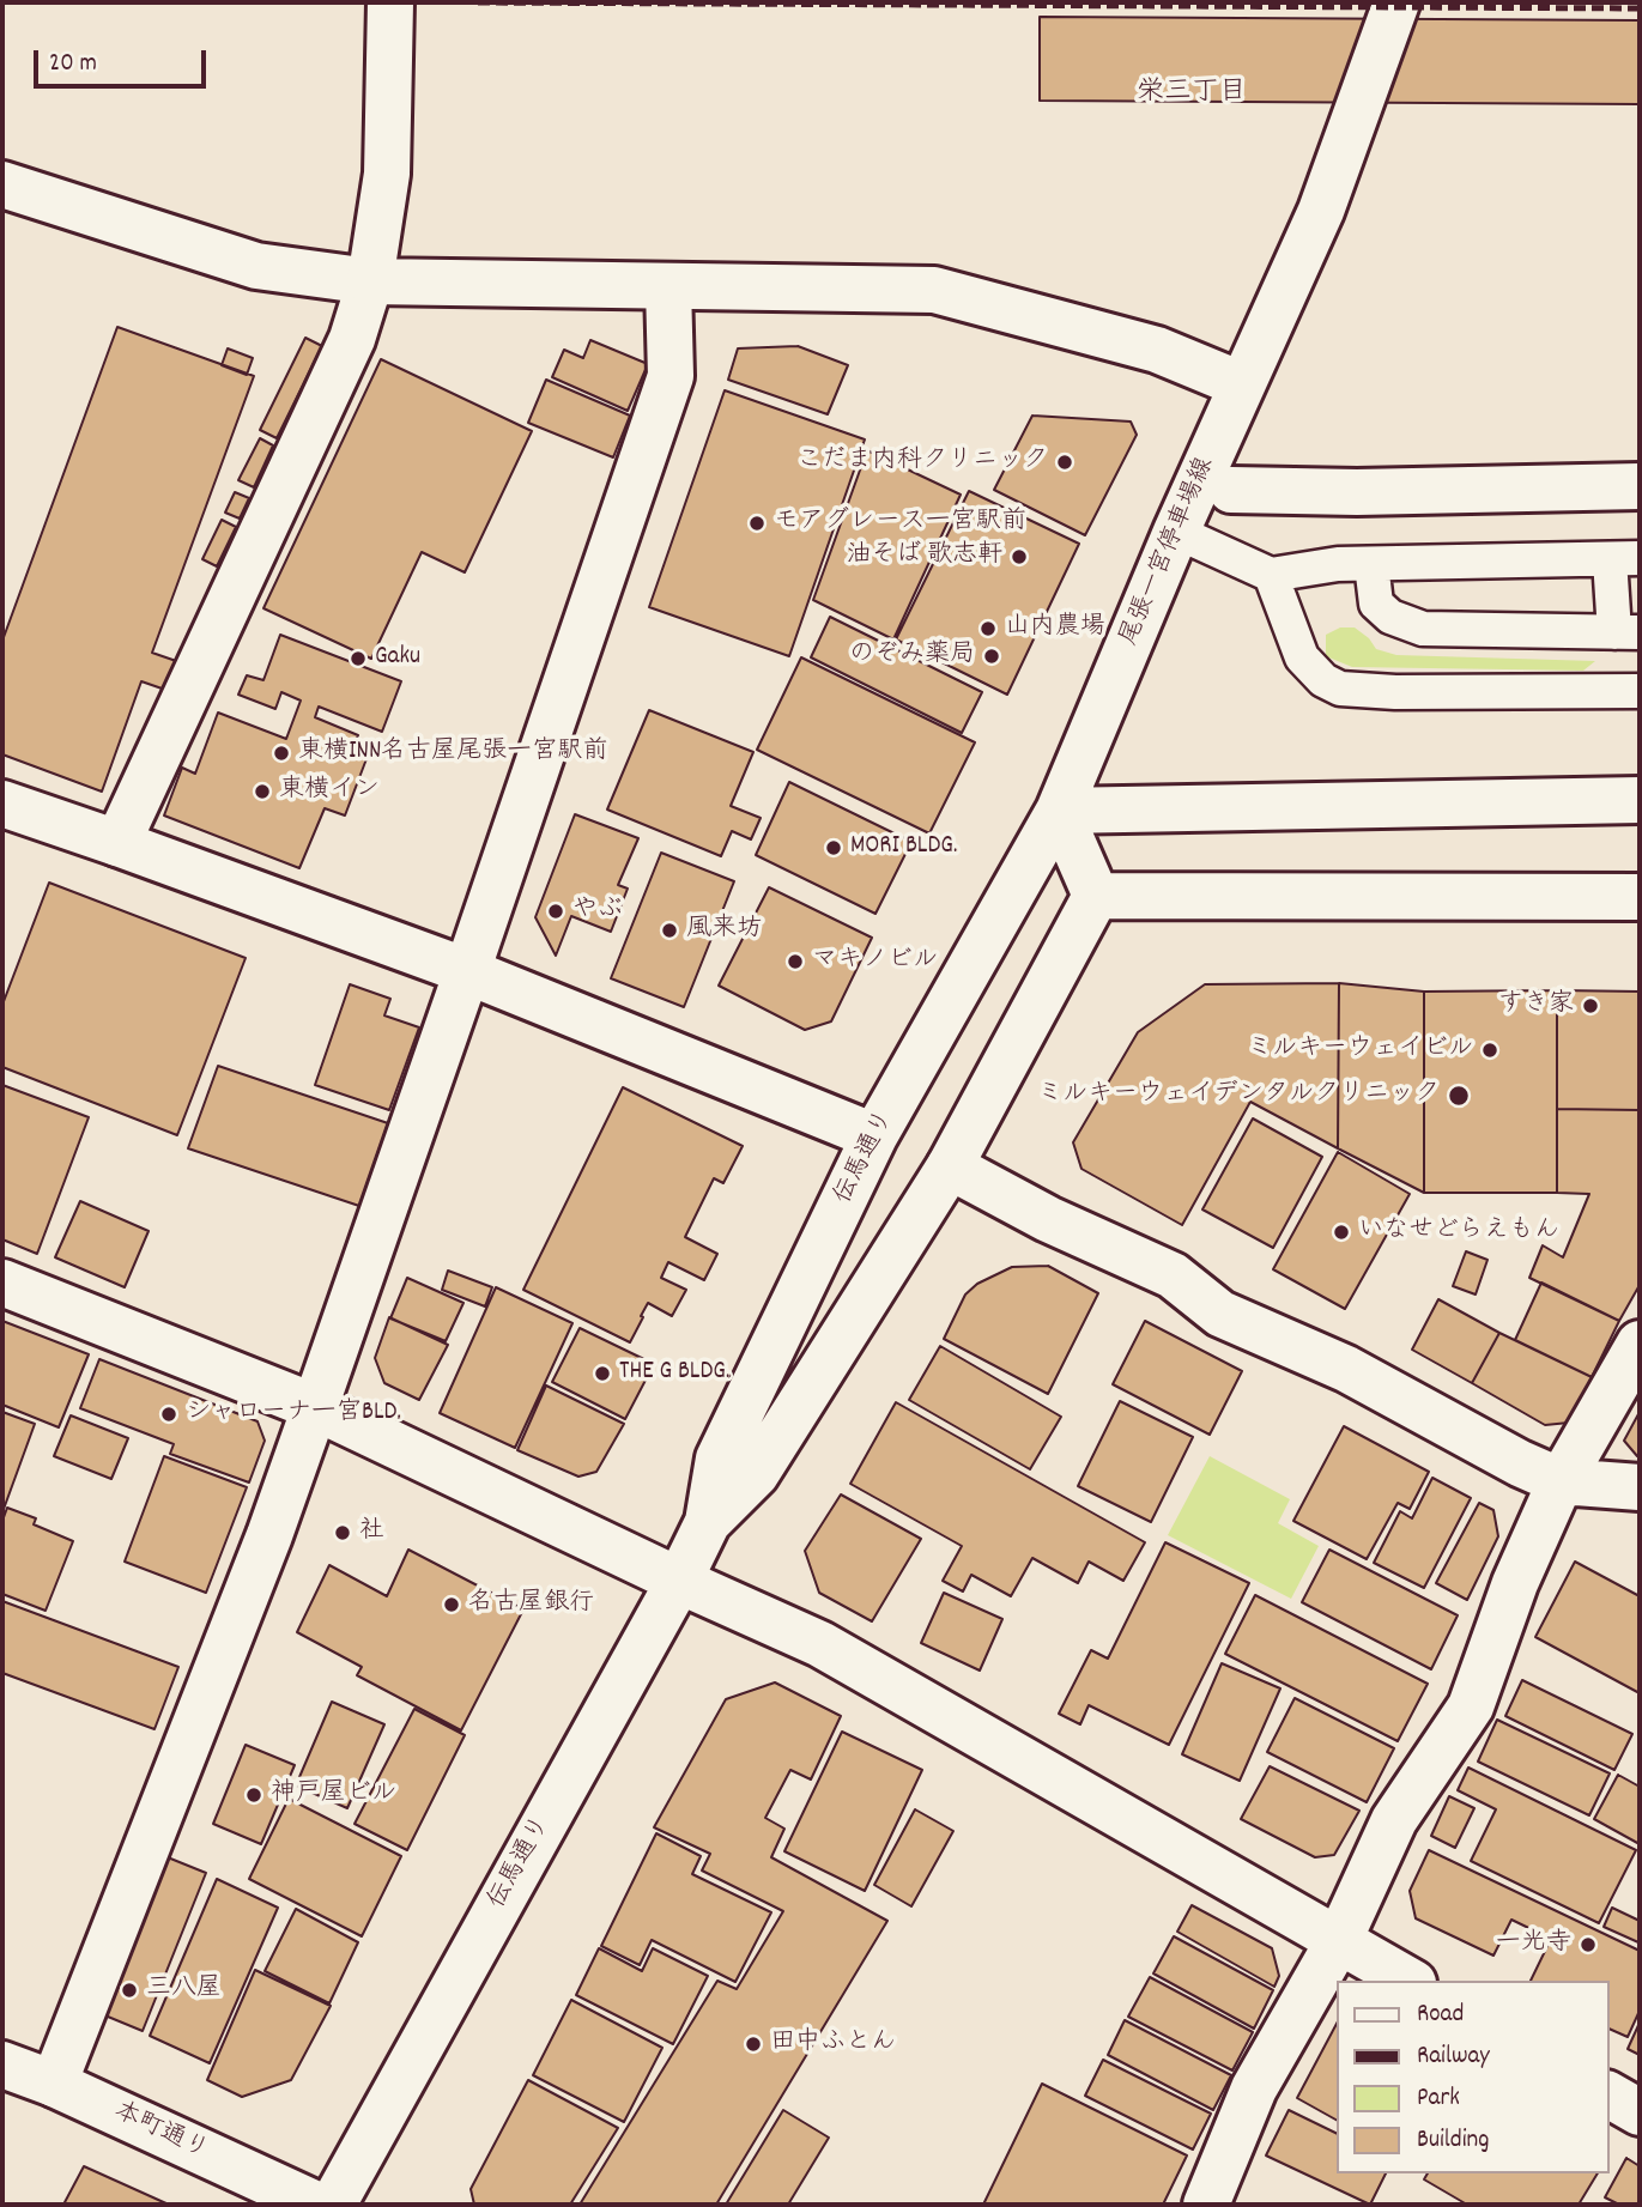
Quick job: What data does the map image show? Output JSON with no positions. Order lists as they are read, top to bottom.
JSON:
{
  "streets": {
    "street": ["尾張一宮停車場線", "伝馬通り", "本町通り"]
  },
  "crossings": [
    ["尾張一宮停車場線", "伝馬通り"]
  ],
  "districts": ["栄三丁目"],
  "places": [
    "こだま内科クリニック",
    "モアグレース一宮駅前",
    "油そば 歌志軒",
    "山内農場",
    "のぞみ薬局",
    "Gaku",
    "東横INN名古屋尾張一宮駅前",
    "東横イン",
    "MORI BLDG.",
    "やぶ",
    "風来坊",
    "マキノビル",
    "すき家",
    "ミルキーウェイビル",
    "ミルキーウェイデンタルクリニック",
    "いなせどらえもん",
    "THE G BLDG.",
    "シャローナ一宮BLD.",
    "社",
    "名古屋銀行",
    "神戸屋ビル",
    "一光寺",
    "三八屋",
    "田中ふとん"
  ],
  "legend": [
    "Road",
    "Railway",
    "Park",
    "Building"
  ],
  "scale_bar": "20 m"
}
